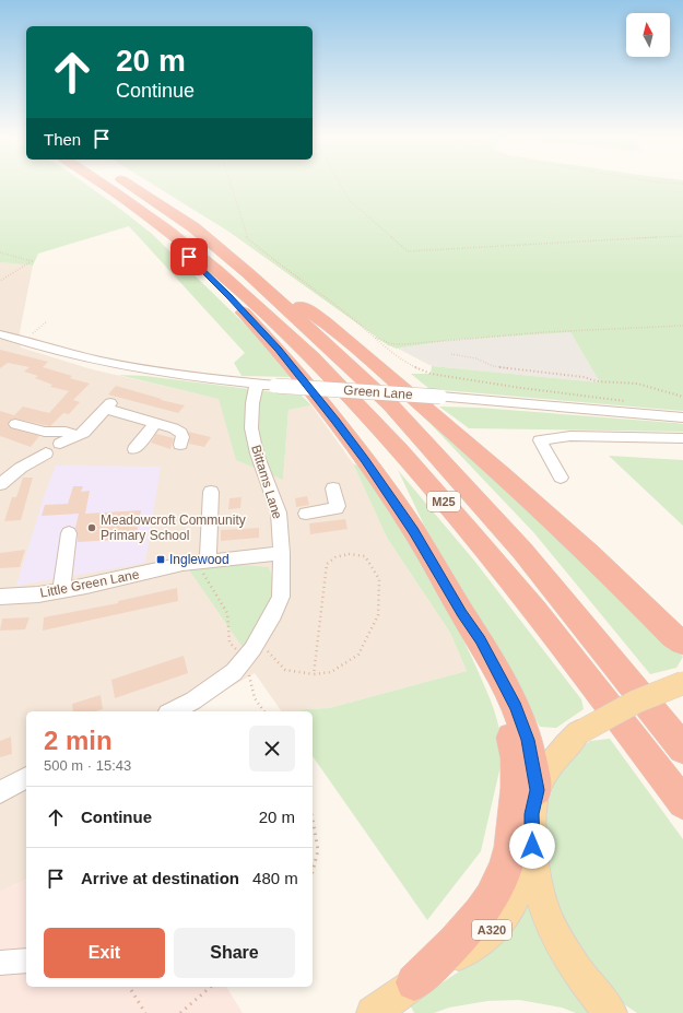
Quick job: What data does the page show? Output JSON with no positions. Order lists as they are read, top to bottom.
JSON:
{
  "streets": {
    "highway": ["M25"],
    "main road": ["A320"],
    "street": ["Green Lane", "Bittams Lane", "Little Green Lane"]
  },
  "crossings": [
    ["Green Lane", "Bittams Lane"],
    ["Bittams Lane", "Little Green Lane"],
    ["M25", "A320"]
  ],
  "places": {
    "other": ["Meadowcroft Community Primary School"],
    "transit": ["Inglewood"]
  },
  "north": "top",
  "page": {
    "turn": ["20 m", "Continue"],
    "then": "Then",
    "heading": ["2 min", "500 m · 15:43"],
    "list": [
      {
        "name": "Continue",
        "value": "20 m"
      },
      {
        "name": "Arrive at destination",
        "value": "480 m"
      }
    ],
    "buttons": ["Exit", "Share"]
  }
}
